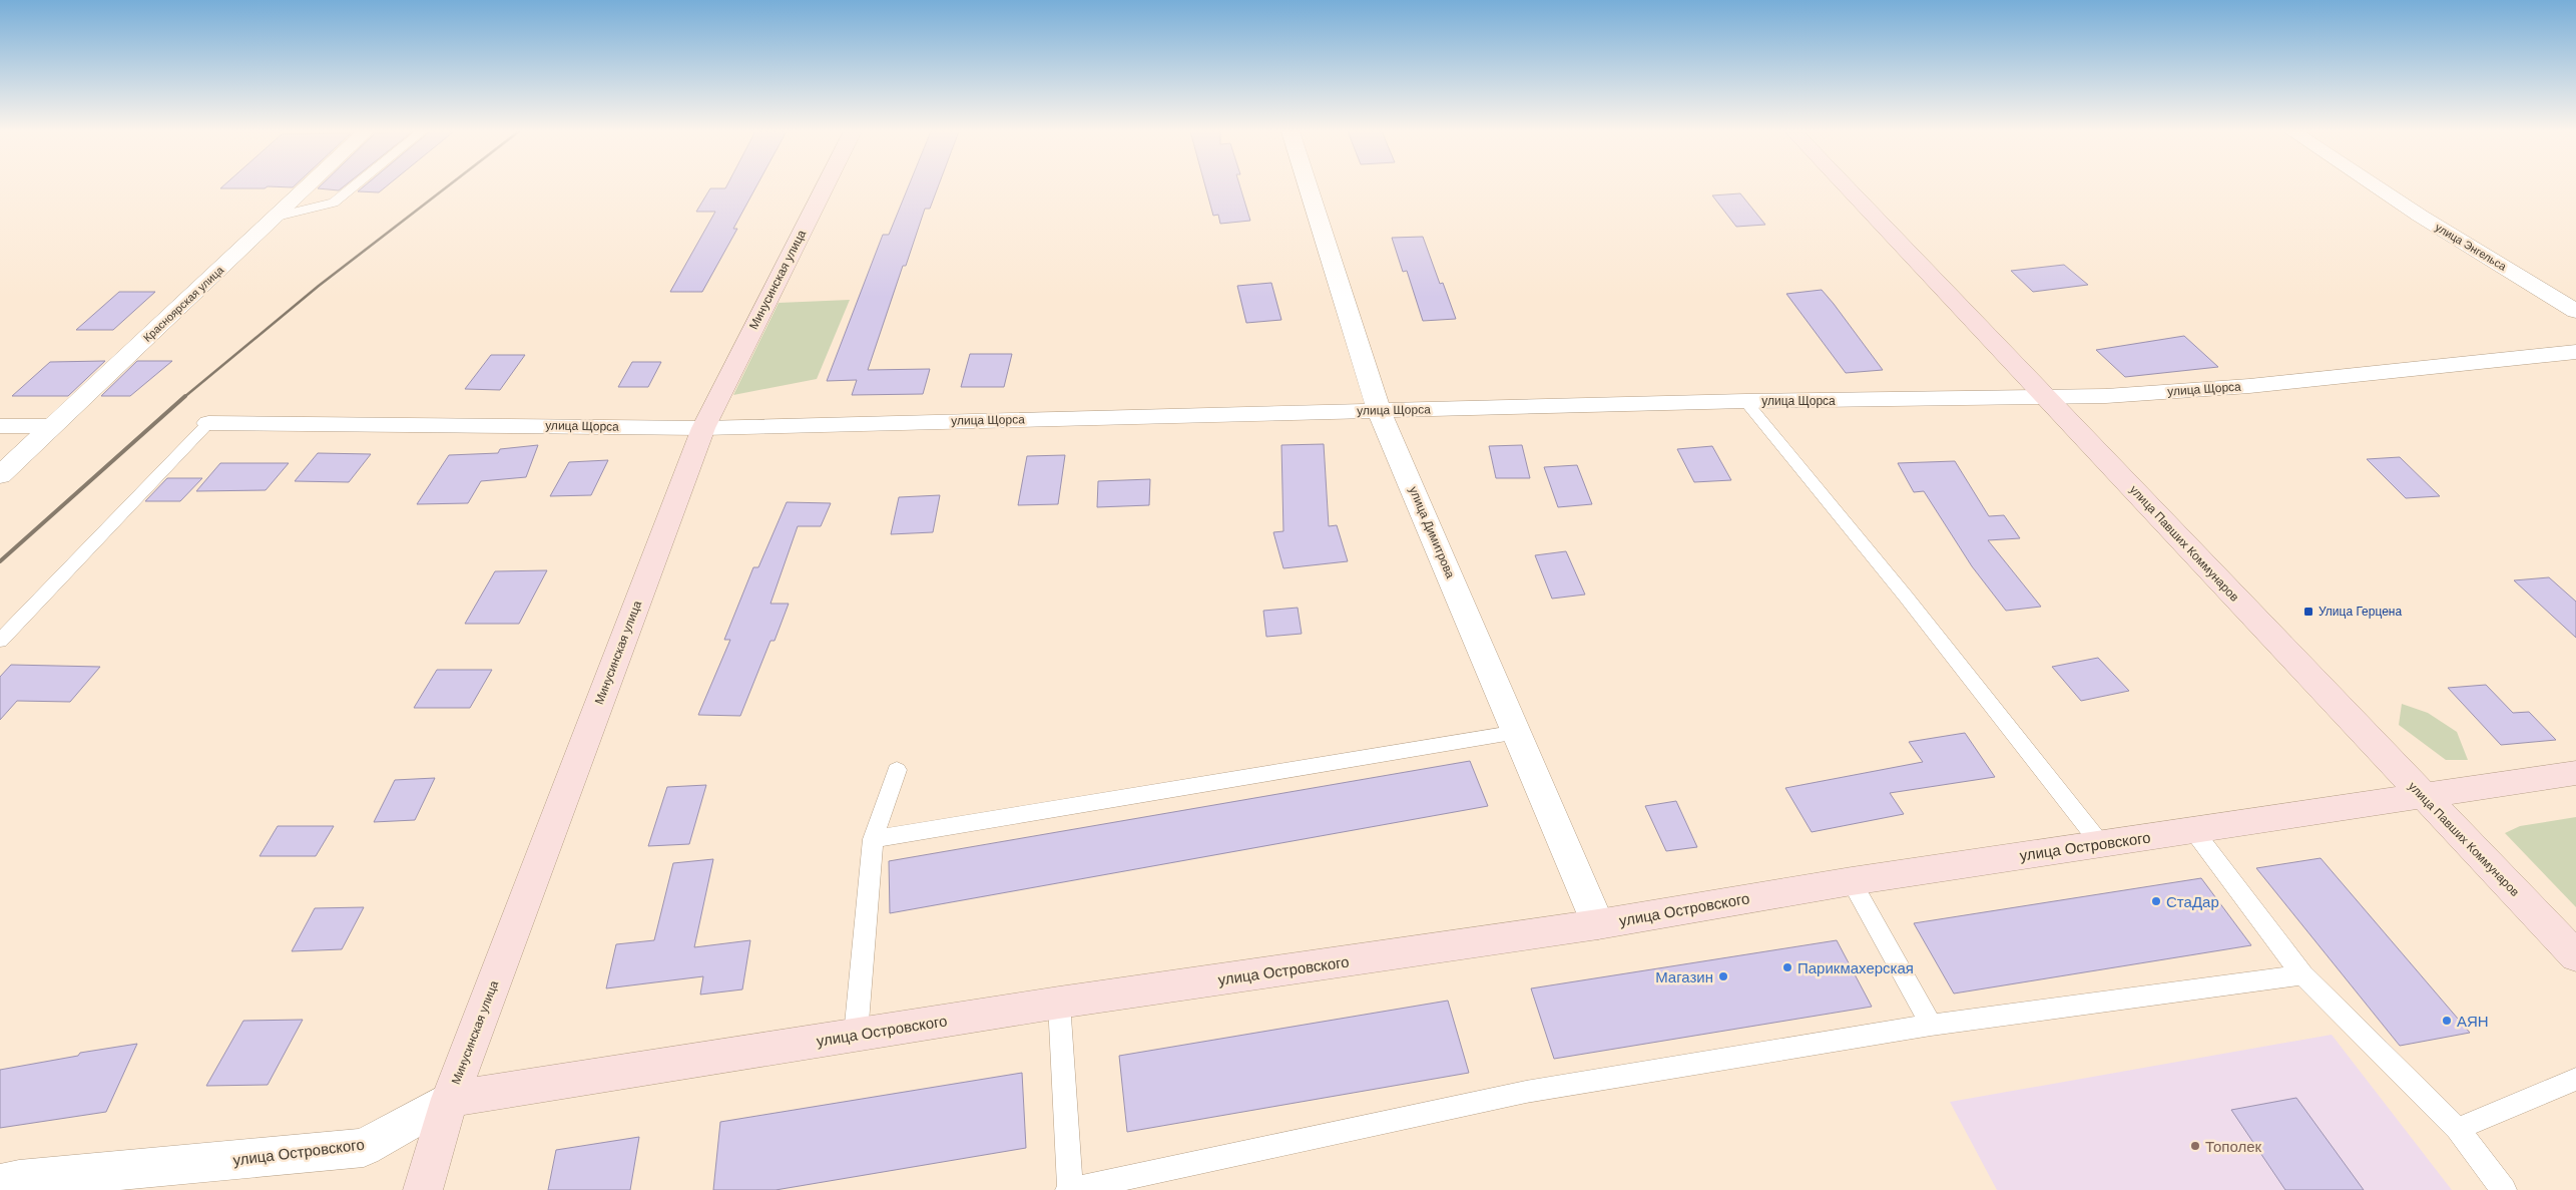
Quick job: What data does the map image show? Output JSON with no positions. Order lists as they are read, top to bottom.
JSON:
{
  "streets": {
    "street": [
      "улица Энгельса",
      "Минусинская улица",
      "Красноярская улица",
      "улица Щорса",
      "улица Димитрова",
      "улица Павших Коммунаров",
      "улица Островского"
    ]
  },
  "crossings": [
    ["Минусинская улица", "улица Щорса"],
    ["Минусинская улица", "улица Островского"],
    ["улица Щорса", "улица Димитрова"],
    ["улица Щорса", "улица Павших Коммунаров"],
    ["улица Димитрова", "улица Островского"],
    ["улица Павших Коммунаров", "улица Островского"]
  ],
  "places": {
    "transit": ["Улица Герцена"],
    "other": [
      "СтаДар",
      "Парикмахерская",
      "Магазин",
      "АЯН",
      "Тополек"
    ]
  }
}
